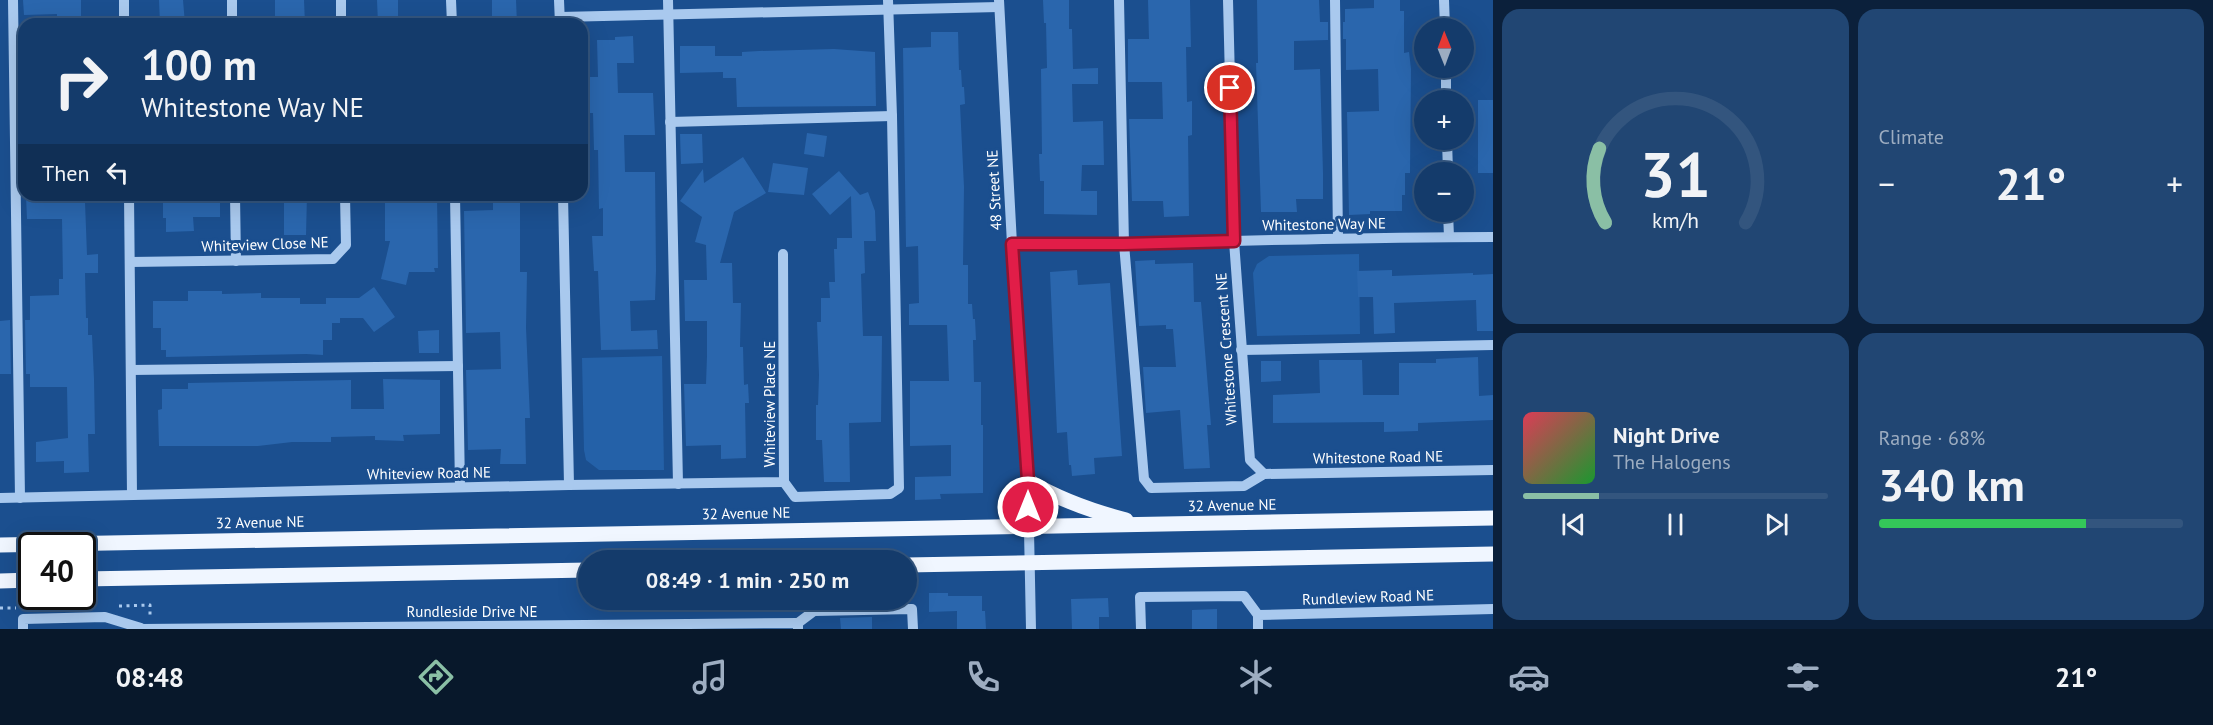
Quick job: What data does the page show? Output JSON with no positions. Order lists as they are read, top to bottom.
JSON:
{
  "streets": {
    "main road": ["32 Avenue NE"],
    "street": [
      "48 Street NE",
      "Whitestone Way NE",
      "Whiteview Close NE",
      "Whitestone Crescent NE",
      "Whiteview Place NE",
      "Whitestone Road NE",
      "Whiteview Road NE",
      "Rundleview Road NE",
      "Rundleside Drive NE"
    ]
  },
  "crossings": [
    ["48 Street NE", "Whitestone Way NE"],
    ["48 Street NE", "32 Avenue NE"],
    ["Whitestone Way NE", "Whitestone Crescent NE"],
    ["Whitestone Crescent NE", "Whitestone Road NE"],
    ["Whiteview Place NE", "Whiteview Road NE"]
  ],
  "north": "top",
  "page": {
    "tile": [
      "Climate",
      ["Range · 68%", "340 km"]
    ],
    "map_buttons": ["+", "−"],
    "turn": ["100 m", "Whitestone Way NE"],
    "then": "Then",
    "heat": ["−", "21°", "+"],
    "song": ["Night Drive", "The Halogens"],
    "limit": "40",
    "trip": "08:49 · 1 min · 250 m",
    "tabs": ["08:48", "21°"],
    "gauge": ["31", "km/h"]
  }
}
